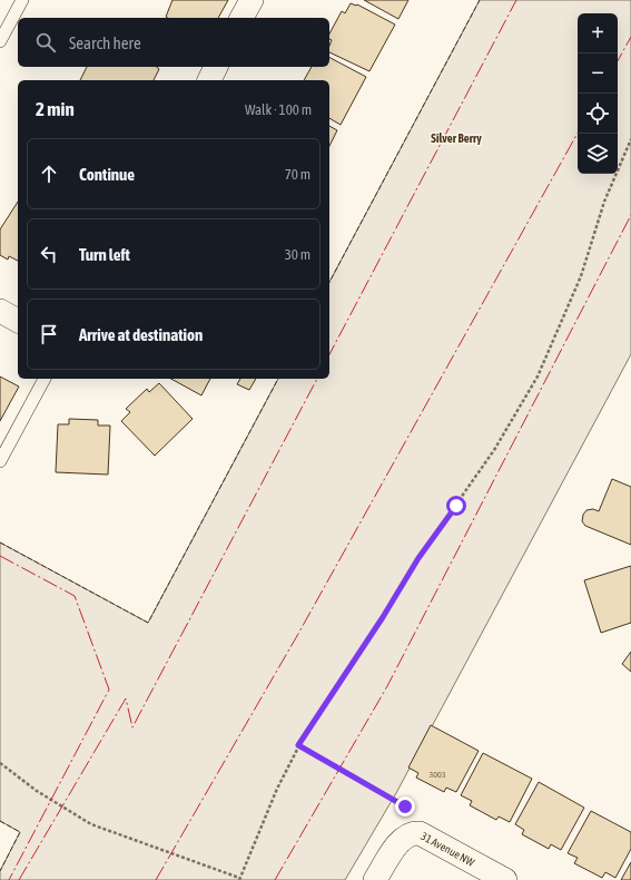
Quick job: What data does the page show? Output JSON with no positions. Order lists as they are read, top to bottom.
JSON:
{
  "streets": {
    "street": ["31 Avenue NW"]
  },
  "districts": ["Silver Berry"],
  "house_numbers": ["3003"],
  "page": {
    "map_buttons": ["+", "−"],
    "search": "Search here",
    "heading": ["2 min", "Walk · 100 m"],
    "list": [
      ["Continue", "70 m"],
      ["Turn left", "30 m"],
      "Arrive at destination"
    ]
  }
}
